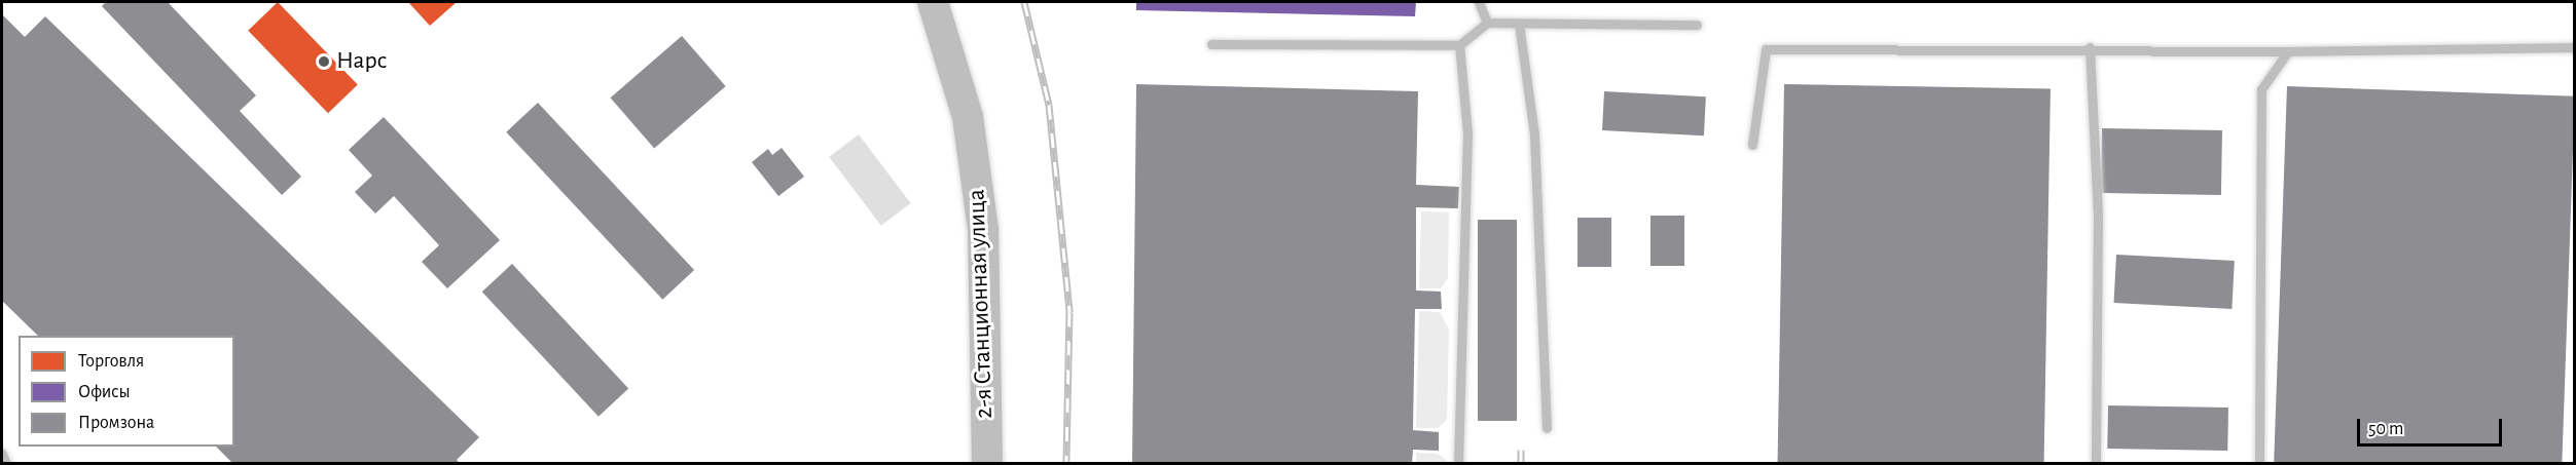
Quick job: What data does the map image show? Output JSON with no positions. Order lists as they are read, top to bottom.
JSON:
{
  "streets": {
    "main road": ["2-я Станционная улица"]
  },
  "places": ["Нарс"],
  "legend": ["Торговля", "Офисы", "Промзона"],
  "scale_bar": "50 m"
}
